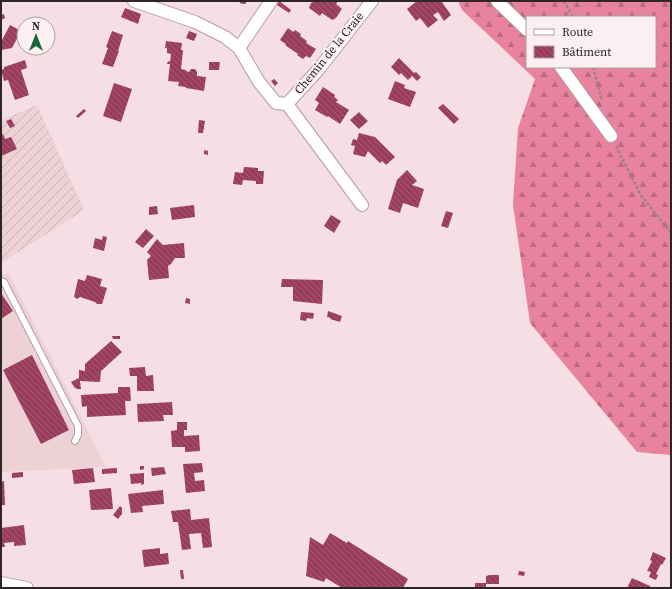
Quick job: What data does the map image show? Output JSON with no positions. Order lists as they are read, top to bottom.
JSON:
{
  "streets": {
    "street": ["Chemin de la Craie"]
  },
  "legend": ["Route", "Bâtiment"],
  "north": "top"
}
